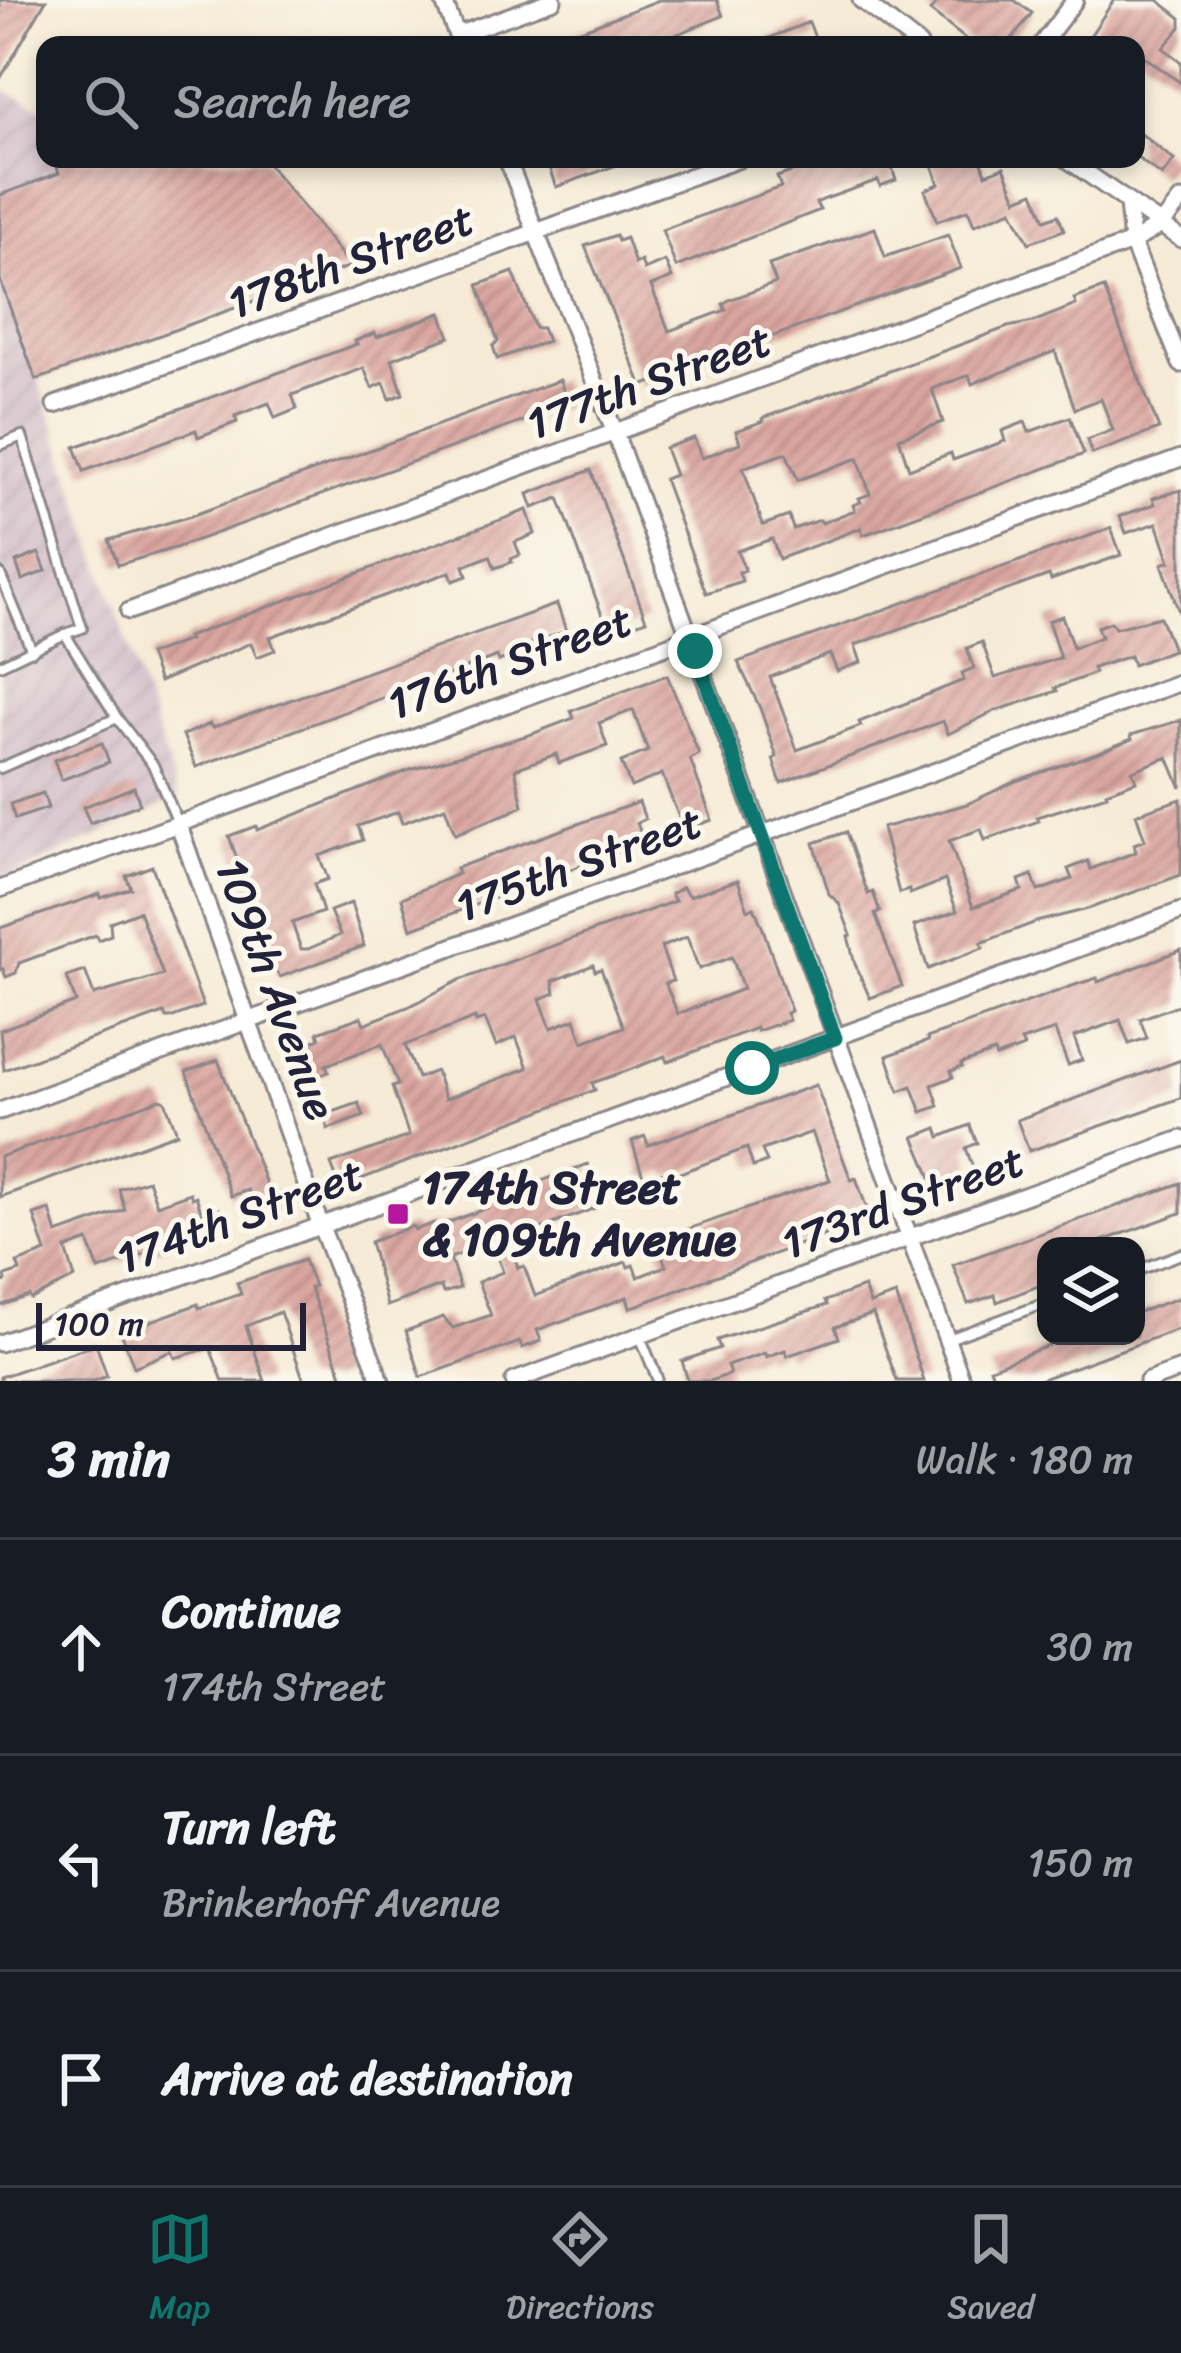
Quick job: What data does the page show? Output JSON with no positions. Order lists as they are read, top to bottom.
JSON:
{
  "streets": {
    "street": [
      "178th Street",
      "177th Street",
      "176th Street",
      "175th Street",
      "109th Avenue",
      "173rd Street",
      "174th Street"
    ]
  },
  "crossings": [
    ["176th Street", "109th Avenue"],
    ["175th Street", "109th Avenue"],
    ["109th Avenue", "174th Street"]
  ],
  "places": {
    "transit": ["174th Street & 109th Avenue"]
  },
  "scale_bar": "100 m",
  "page": {
    "search": "Search here",
    "scale": "100 m",
    "heading": ["3 min", "Walk · 180 m"],
    "list": [
      ["Continue", "174th Street", "30 m"],
      ["Turn left", "Brinkerhoff Avenue", "150 m"],
      "Arrive at destination"
    ],
    "nav": ["Map", "Directions", "Saved"]
  }
}
